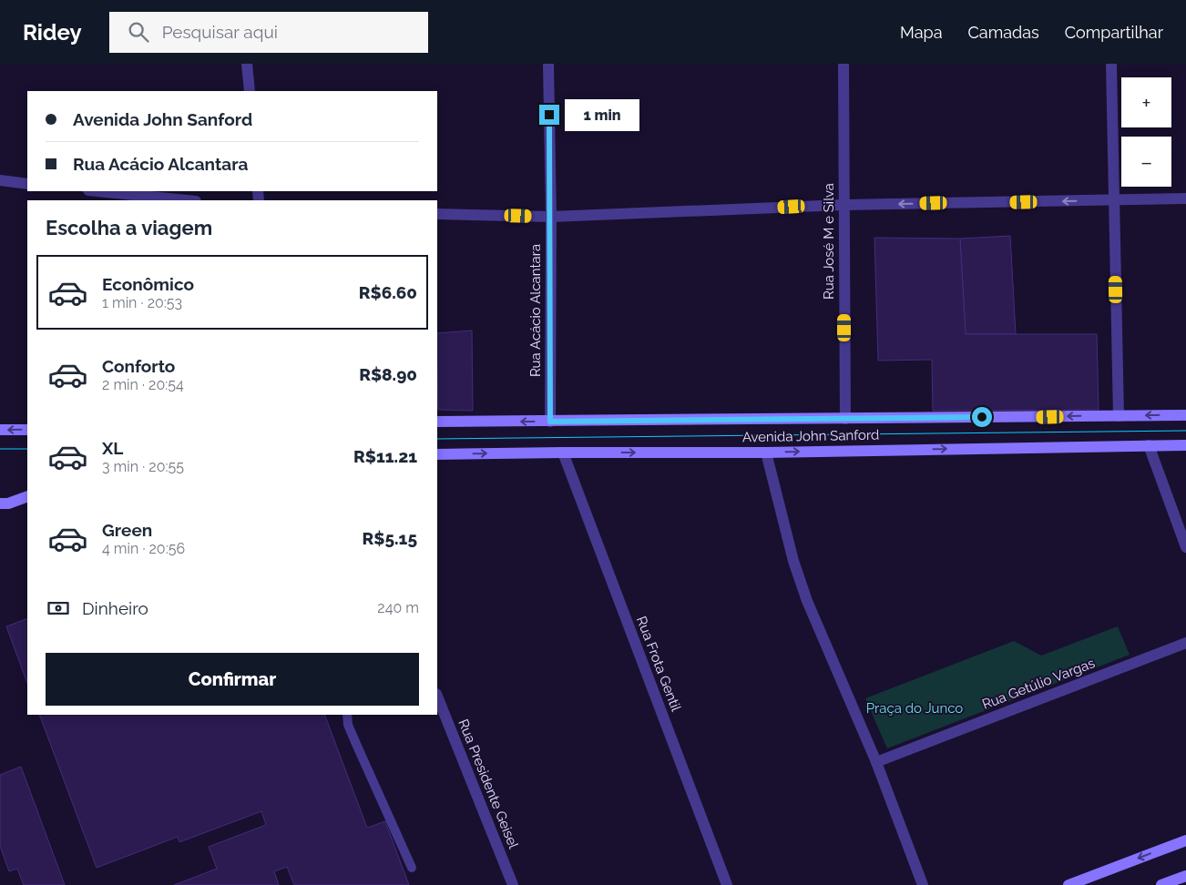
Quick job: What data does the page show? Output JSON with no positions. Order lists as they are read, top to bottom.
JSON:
{
  "streets": {
    "main road": ["Avenida John Sanford"],
    "street": [
      "Rua José M e Silva",
      "Rua Acácio Alcantara",
      "Rua Frota Gentil",
      "Rua Getúlio Vargas",
      "Rua Presidente Geisel"
    ]
  },
  "crossings": [
    ["Rua José M e Silva", "Avenida John Sanford"],
    ["Rua Acácio Alcantara", "Avenida John Sanford"],
    ["Avenida John Sanford", "Rua Frota Gentil"]
  ],
  "parks": ["Praça do Junco"],
  "page": {
    "header": "Ridey",
    "search": "Pesquisar aqui",
    "nav": ["Mapa", "Camadas", "Compartilhar"],
    "map_buttons": ["+", "−"],
    "banner": ["Avenida John Sanford", "Rua Acácio Alcantara"],
    "bubble": "1 min",
    "heading": "Escolha a viagem",
    "list": [
      {
        "name": "Econômico",
        "note": "1 min · 20:53",
        "value": "R$6.60"
      },
      {
        "name": "Conforto",
        "note": "2 min · 20:54",
        "value": "R$8.90"
      },
      {
        "name": "XL",
        "note": "3 min · 20:55",
        "value": "R$11.21"
      },
      {
        "name": "Green",
        "note": "4 min · 20:56",
        "value": "R$5.15"
      }
    ],
    "pay": ["Dinheiro", "240 m"],
    "buttons": "Confirmar"
  }
}
